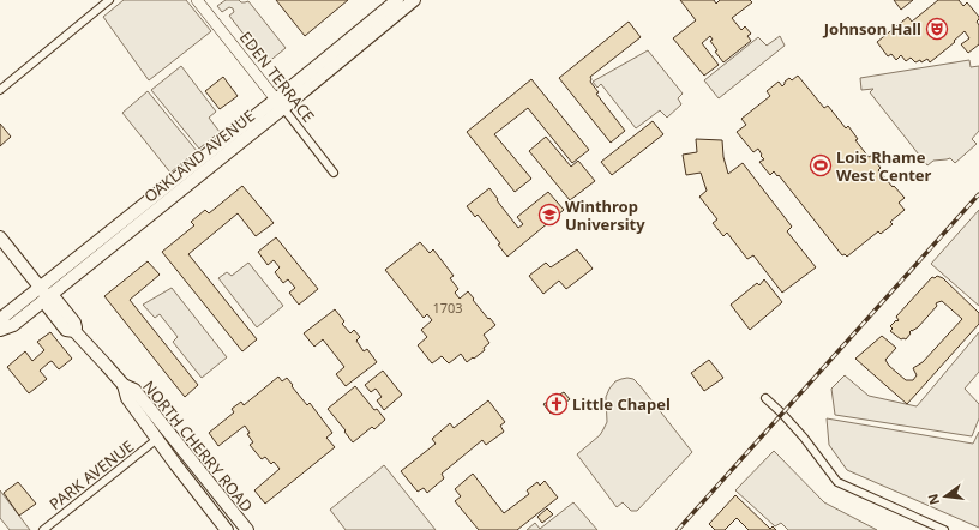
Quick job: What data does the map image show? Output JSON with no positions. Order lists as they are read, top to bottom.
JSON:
{
  "streets": {
    "main road": ["OAKLAND AVENUE", "NORTH CHERRY ROAD"],
    "street": ["EDEN TERRACE", "PARK AVENUE"]
  },
  "crossings": [
    ["EDEN TERRACE", "OAKLAND AVENUE"],
    ["OAKLAND AVENUE", "NORTH CHERRY ROAD"],
    ["NORTH CHERRY ROAD", "PARK AVENUE"]
  ],
  "places": {
    "theatre": ["Johnson Hall"],
    "sports": ["Lois Rhame West Center"],
    "school or university": ["Winthrop University"],
    "church": ["Little Chapel"]
  },
  "house_numbers": ["1703"],
  "north": "left"
}
